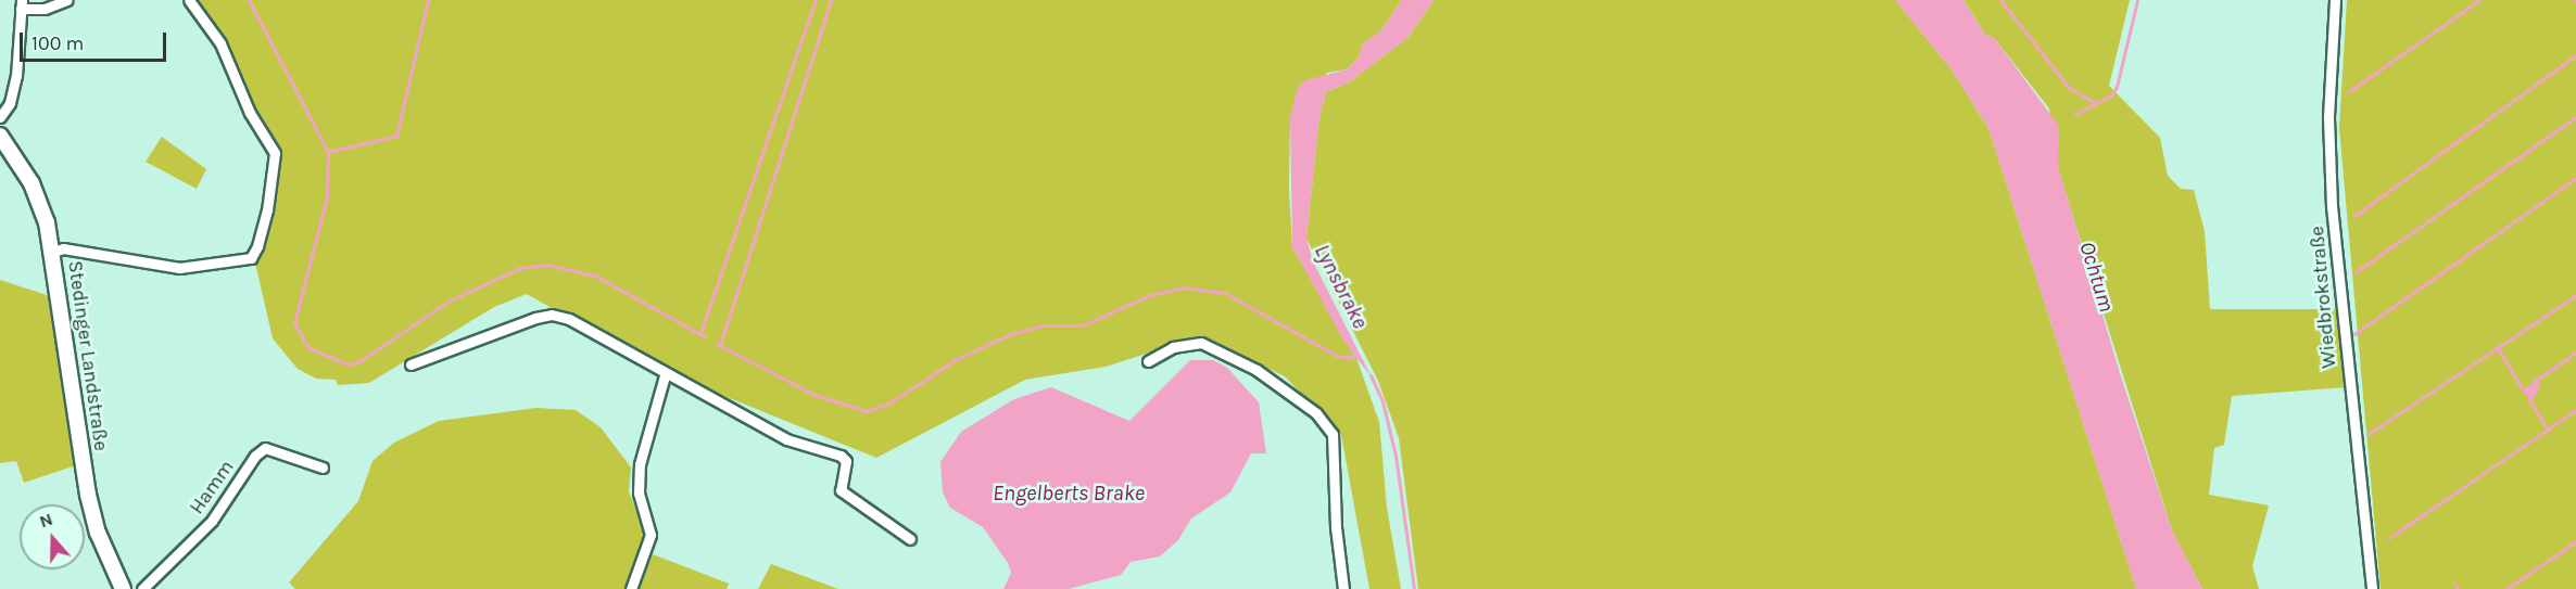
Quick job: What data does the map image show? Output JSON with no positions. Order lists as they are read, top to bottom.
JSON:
{
  "streets": {
    "main road": ["Stedinger Landstraße"],
    "street": ["Wiedbrokstraße", "Hamm"]
  },
  "water": ["Ochtum", "Lynsbrake", "Engelberts Brake"],
  "scale_bar": "100 m",
  "north": "top"
}
